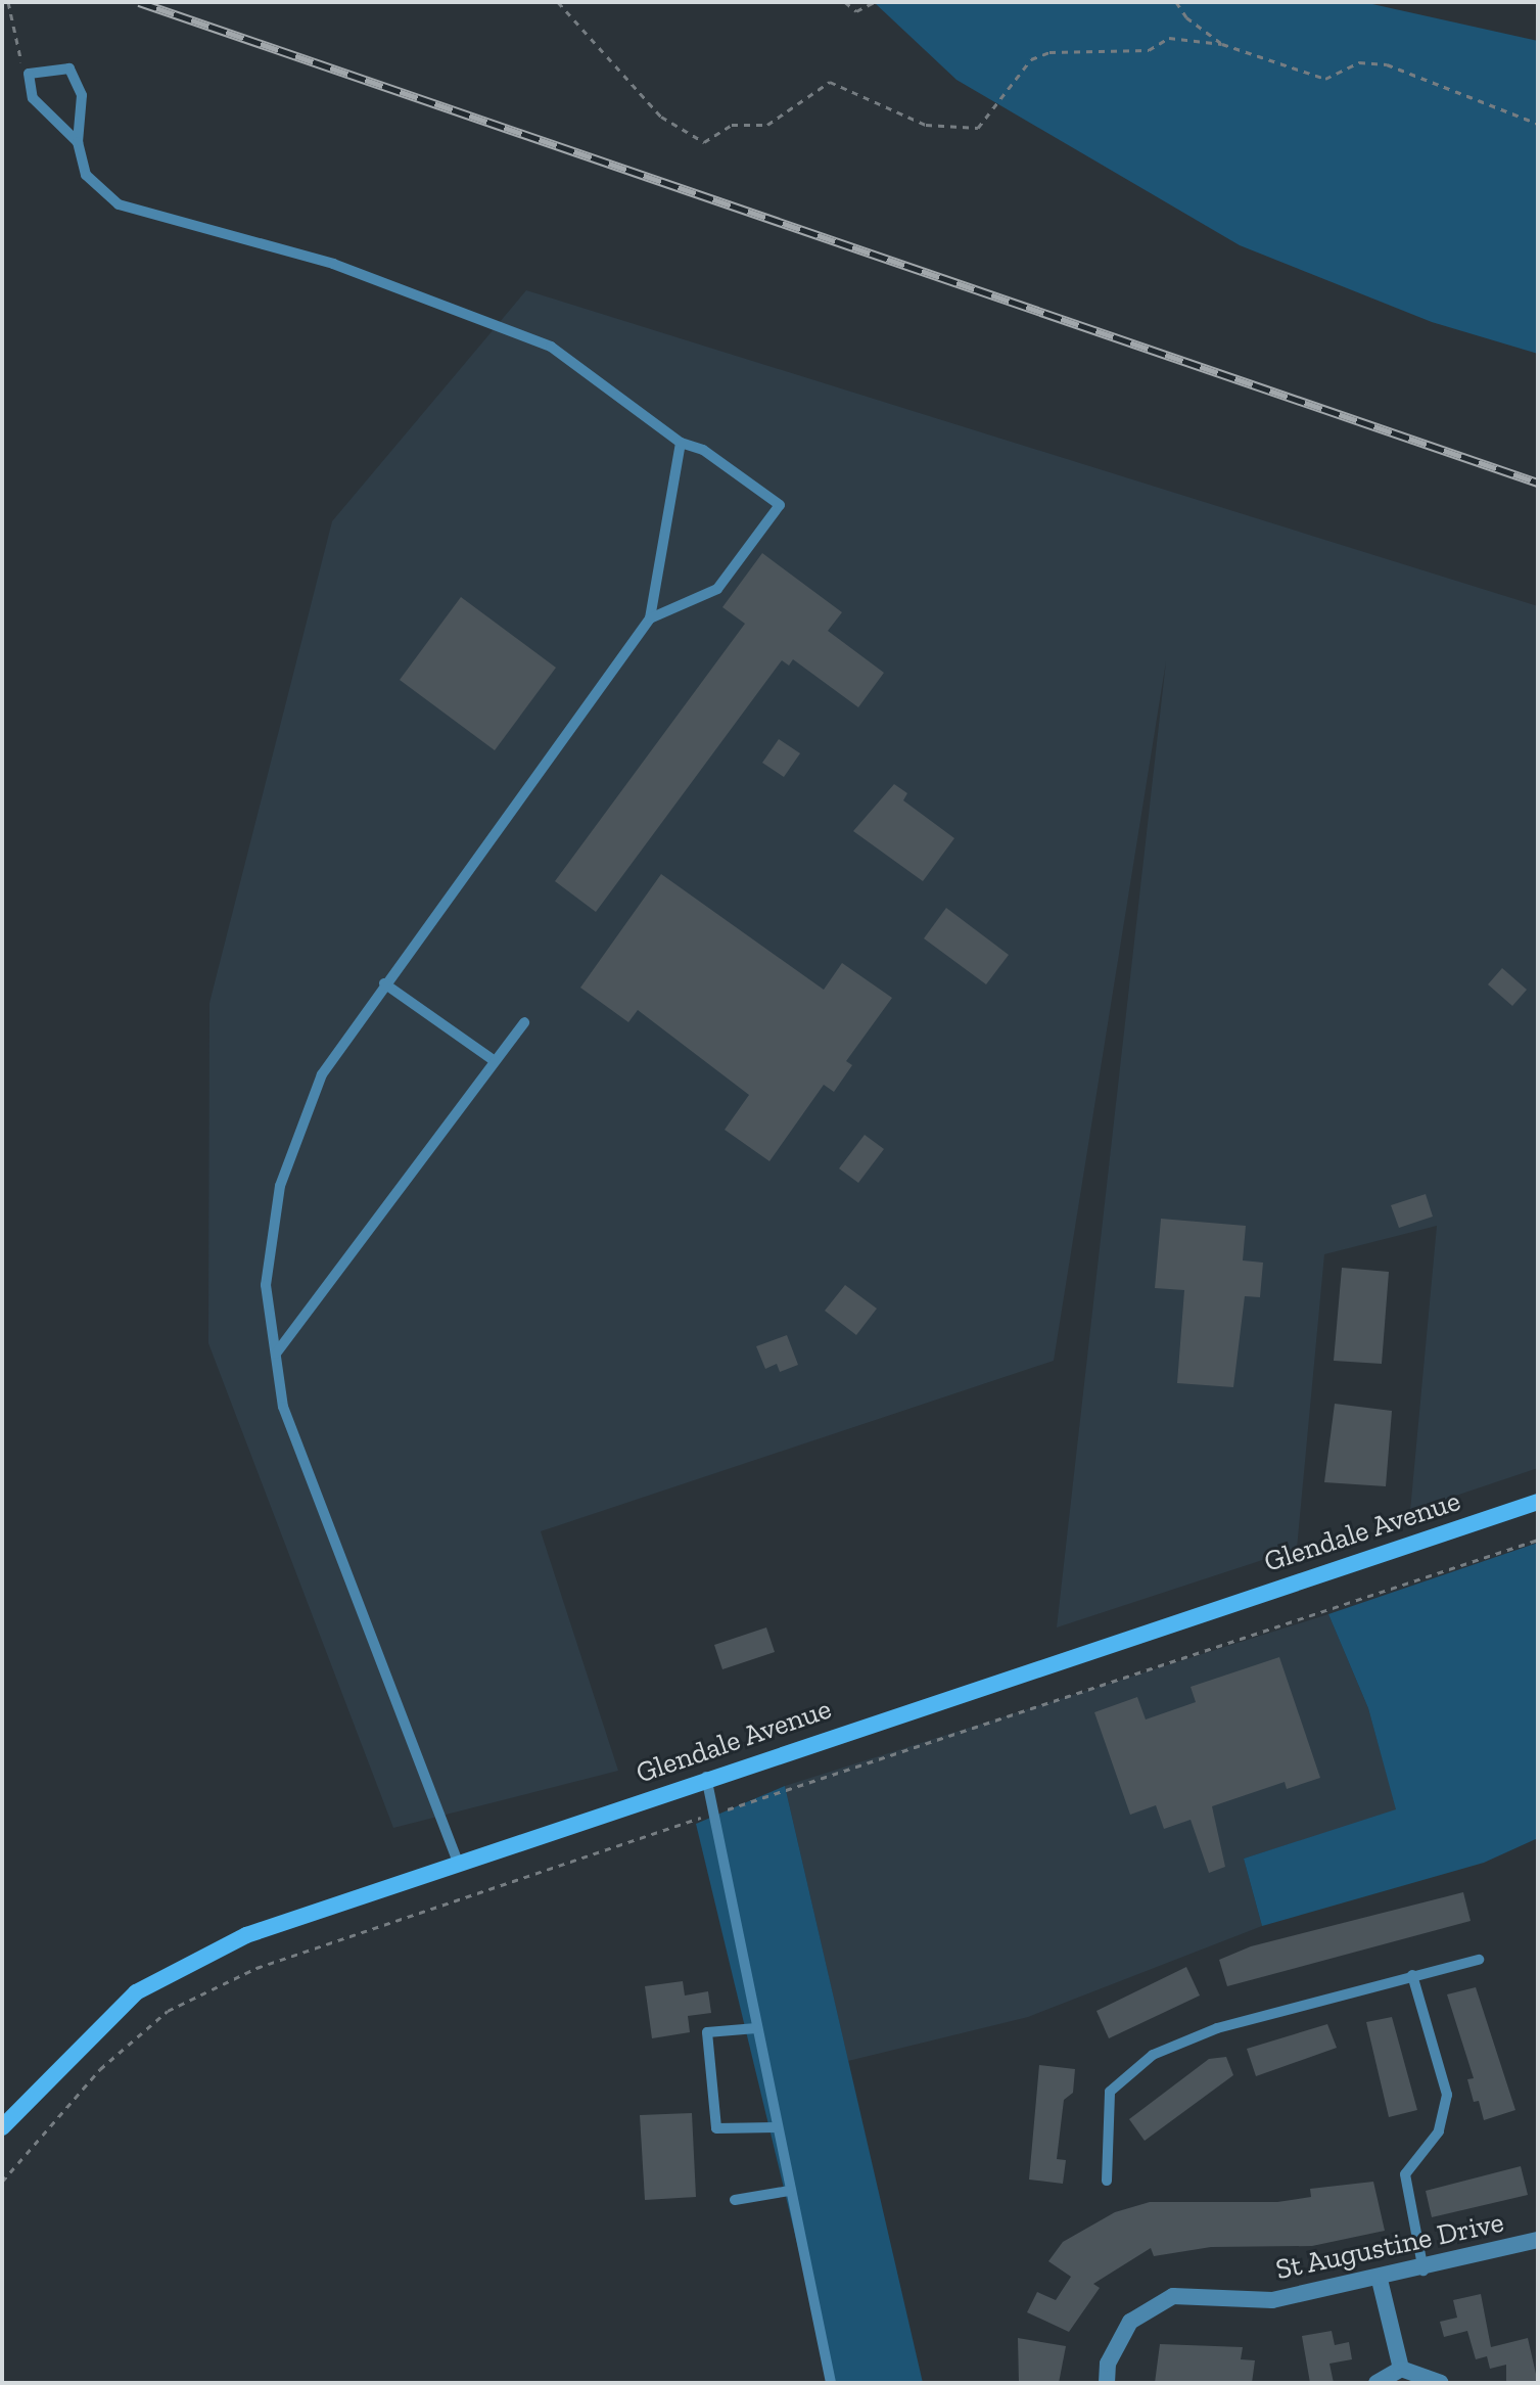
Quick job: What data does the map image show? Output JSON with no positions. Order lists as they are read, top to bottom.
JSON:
{
  "streets": {
    "main road": ["Glendale Avenue"],
    "street": ["St Augustine Drive"]
  }
}
